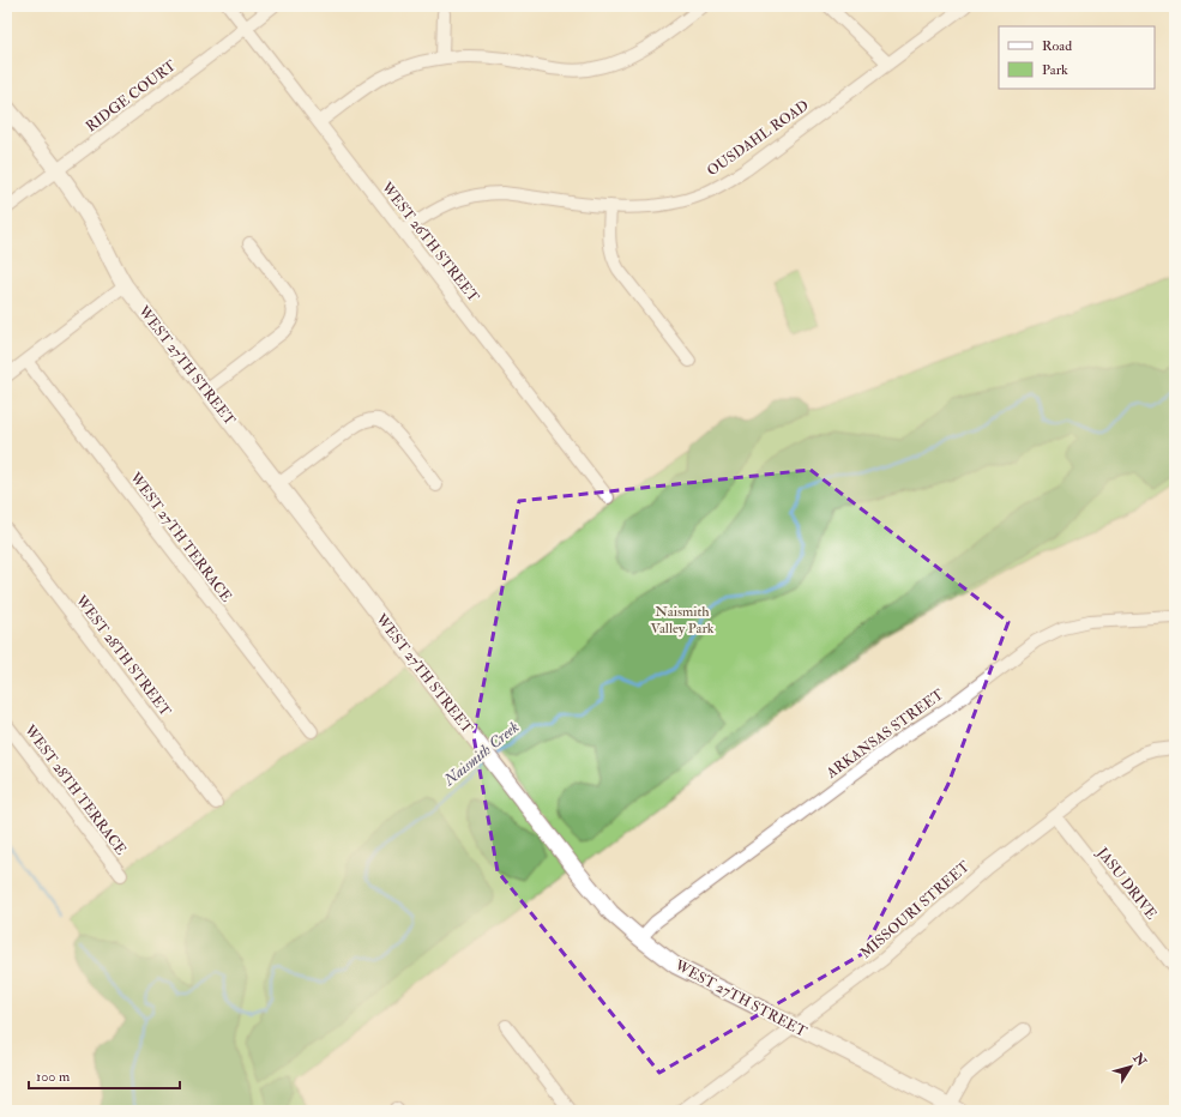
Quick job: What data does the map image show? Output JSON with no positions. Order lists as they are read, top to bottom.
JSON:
{
  "streets": {
    "street": [
      "RIDGE COURT",
      "OUSDAHL ROAD",
      "WEST 26TH STREET",
      "WEST 27TH STREET",
      "WEST 27TH TERRACE",
      "WEST 28TH STREET",
      "ARKANSAS STREET",
      "WEST 28TH TERRACE",
      "JASU DRIVE",
      "MISSOURI STREET"
    ]
  },
  "crossings": [
    ["RIDGE COURT", "WEST 26TH STREET"],
    ["RIDGE COURT", "WEST 27TH STREET"],
    ["OUSDAHL ROAD", "WEST 26TH STREET"],
    ["WEST 27TH STREET", "ARKANSAS STREET"],
    ["WEST 27TH STREET", "MISSOURI STREET"],
    ["JASU DRIVE", "MISSOURI STREET"]
  ],
  "water": ["Naismith Creek"],
  "parks": ["Naismith Valley Park"],
  "legend": ["Road", "Park"],
  "scale_bar": "100 m",
  "north": "top right"
}
